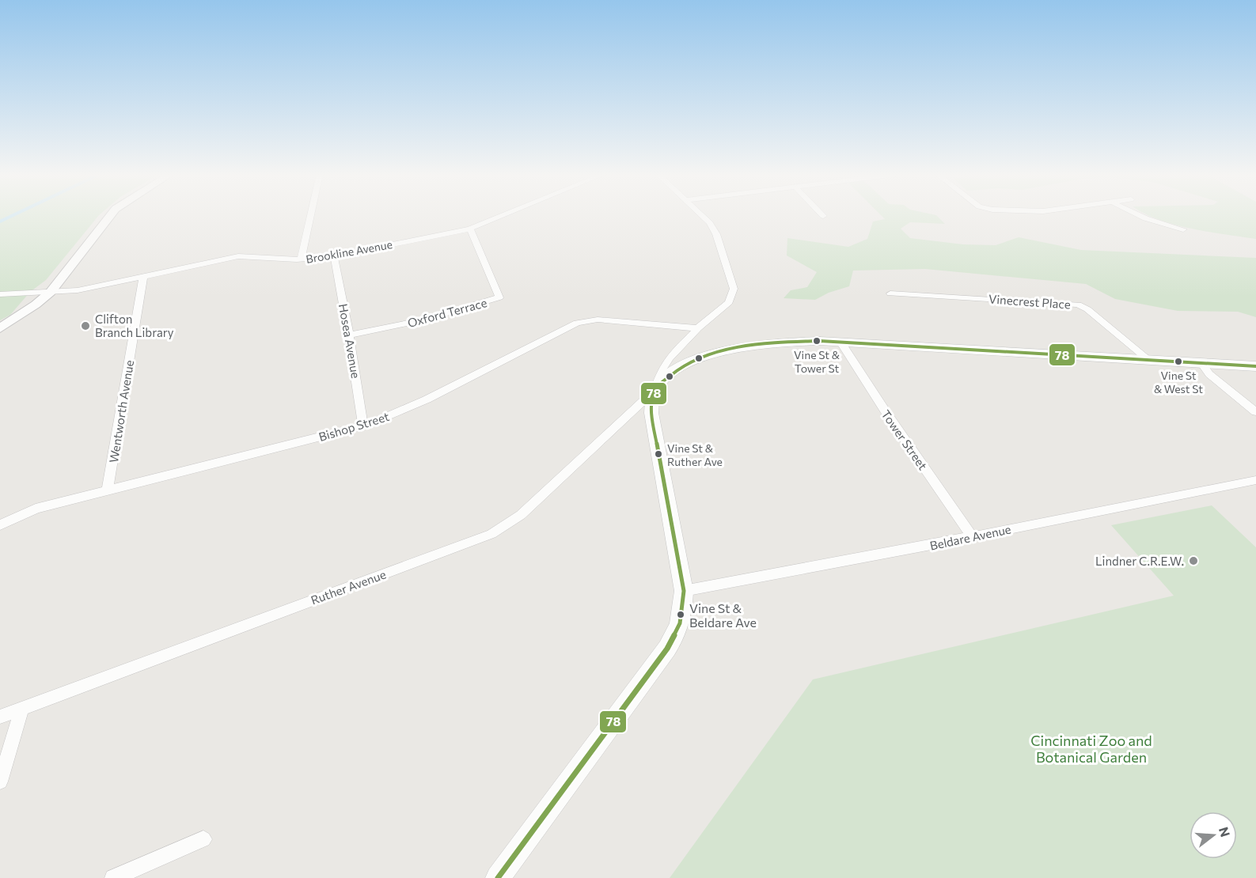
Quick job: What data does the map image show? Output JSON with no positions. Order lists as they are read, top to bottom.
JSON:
{
  "streets": {
    "street": [
      "Brookline Avenue",
      "Vinecrest Place",
      "Oxford Terrace",
      "Hosea Avenue",
      "Wentworth Avenue",
      "Bishop Street",
      "Tower Street",
      "Beldare Avenue",
      "Ruther Avenue"
    ]
  },
  "crossings": [
    ["Brookline Avenue", "Oxford Terrace"],
    ["Brookline Avenue", "Hosea Avenue"],
    ["Brookline Avenue", "Wentworth Avenue"],
    ["Oxford Terrace", "Hosea Avenue"],
    ["Hosea Avenue", "Bishop Street"],
    ["Wentworth Avenue", "Bishop Street"],
    ["Tower Street", "Beldare Avenue"]
  ],
  "parks": ["Cincinnati Zoo and Botanical Garden"],
  "places": [
    "Clifton Branch Library",
    "Vine St & Tower St",
    "Vine St & West St",
    "Vine St & Ruther Ave",
    "Lindner C.R.E.W.",
    "Vine St & Beldare Ave"
  ],
  "lines": ["transit line 78"],
  "north": "right"
}
